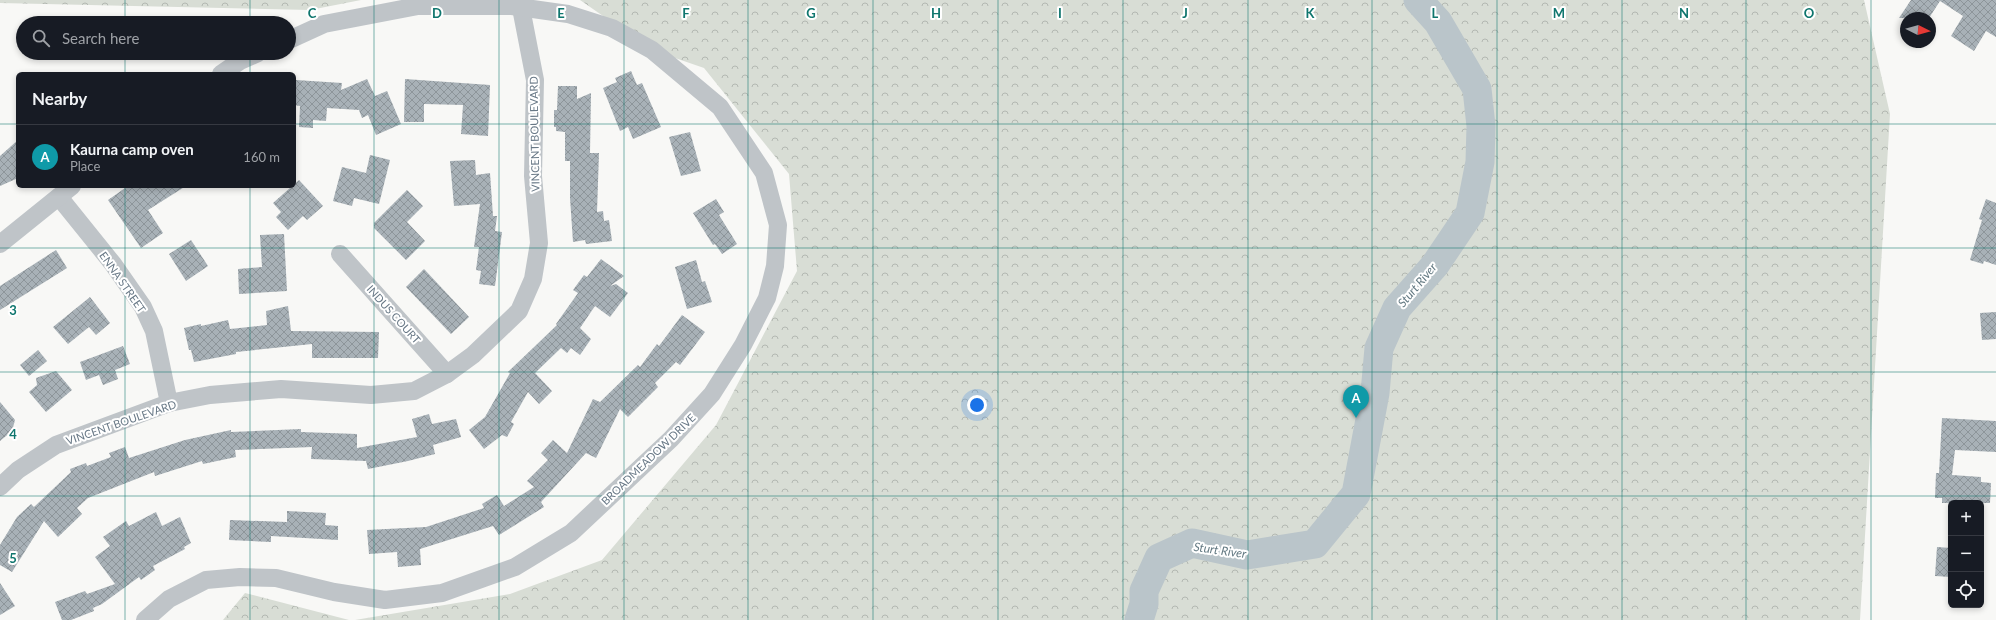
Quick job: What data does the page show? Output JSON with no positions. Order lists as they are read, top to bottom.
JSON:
{
  "streets": {
    "street": [
      "VINCENT BOULEVARD",
      "ENNA STREET",
      "INDUS COURT",
      "BROADMEADOW DRIVE"
    ]
  },
  "crossings": [
    ["VINCENT BOULEVARD", "ENNA STREET"],
    ["VINCENT BOULEVARD", "INDUS COURT"],
    ["VINCENT BOULEVARD", "BROADMEADOW DRIVE"]
  ],
  "water": ["Sturt River"],
  "north": "right",
  "page": {
    "search": "Search here",
    "heading": "Nearby",
    "list": [
      {
        "mark": "A",
        "name": "Kaurna camp oven",
        "note": "Place",
        "value": "160 m"
      }
    ],
    "pins": "A",
    "map_buttons": ["+", "−"]
  },
  "grid": {
    "columns": [
      "C",
      "D",
      "E",
      "F",
      "G",
      "H",
      "I",
      "J",
      "K",
      "L",
      "M",
      "N",
      "O"
    ],
    "rows": ["3", "4", "5"]
  }
}
